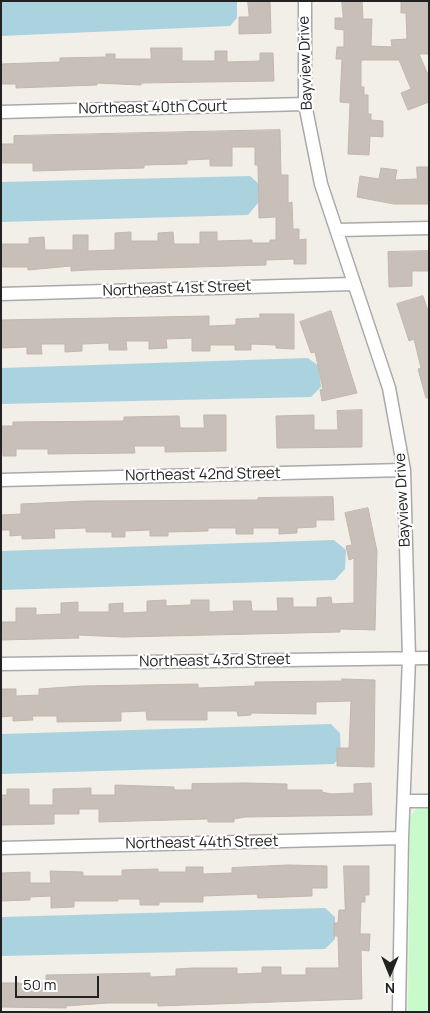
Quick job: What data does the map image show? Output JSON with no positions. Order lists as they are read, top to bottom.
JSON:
{
  "streets": {
    "street": [
      "Bayview Drive",
      "Northeast 40th Court",
      "Northeast 41st Street",
      "Northeast 42nd Street",
      "Northeast 43rd Street",
      "Northeast 44th Street"
    ]
  },
  "crossings": [
    ["Bayview Drive", "Northeast 40th Court"],
    ["Bayview Drive", "Northeast 41st Street"],
    ["Bayview Drive", "Northeast 42nd Street"],
    ["Bayview Drive", "Northeast 43rd Street"],
    ["Bayview Drive", "Northeast 44th Street"]
  ],
  "scale_bar": "50 m",
  "north": "bottom"
}
